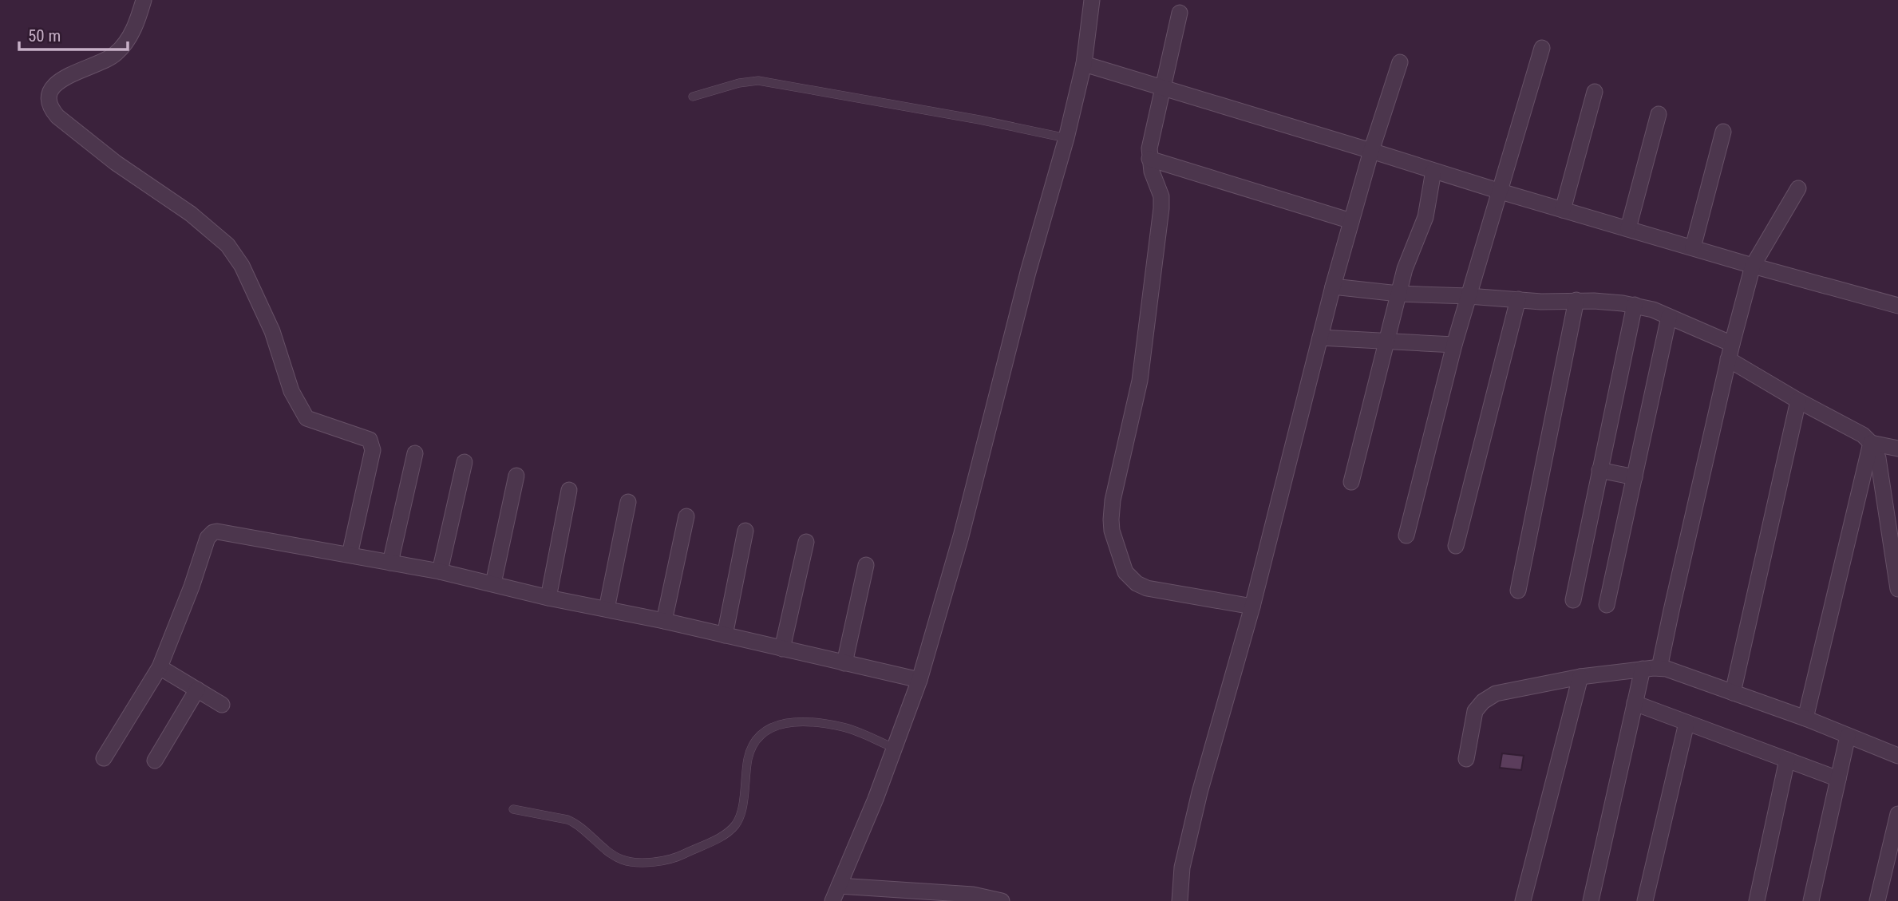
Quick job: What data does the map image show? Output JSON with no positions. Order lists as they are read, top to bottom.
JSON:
{
  "scale_bar": "50 m"
}
